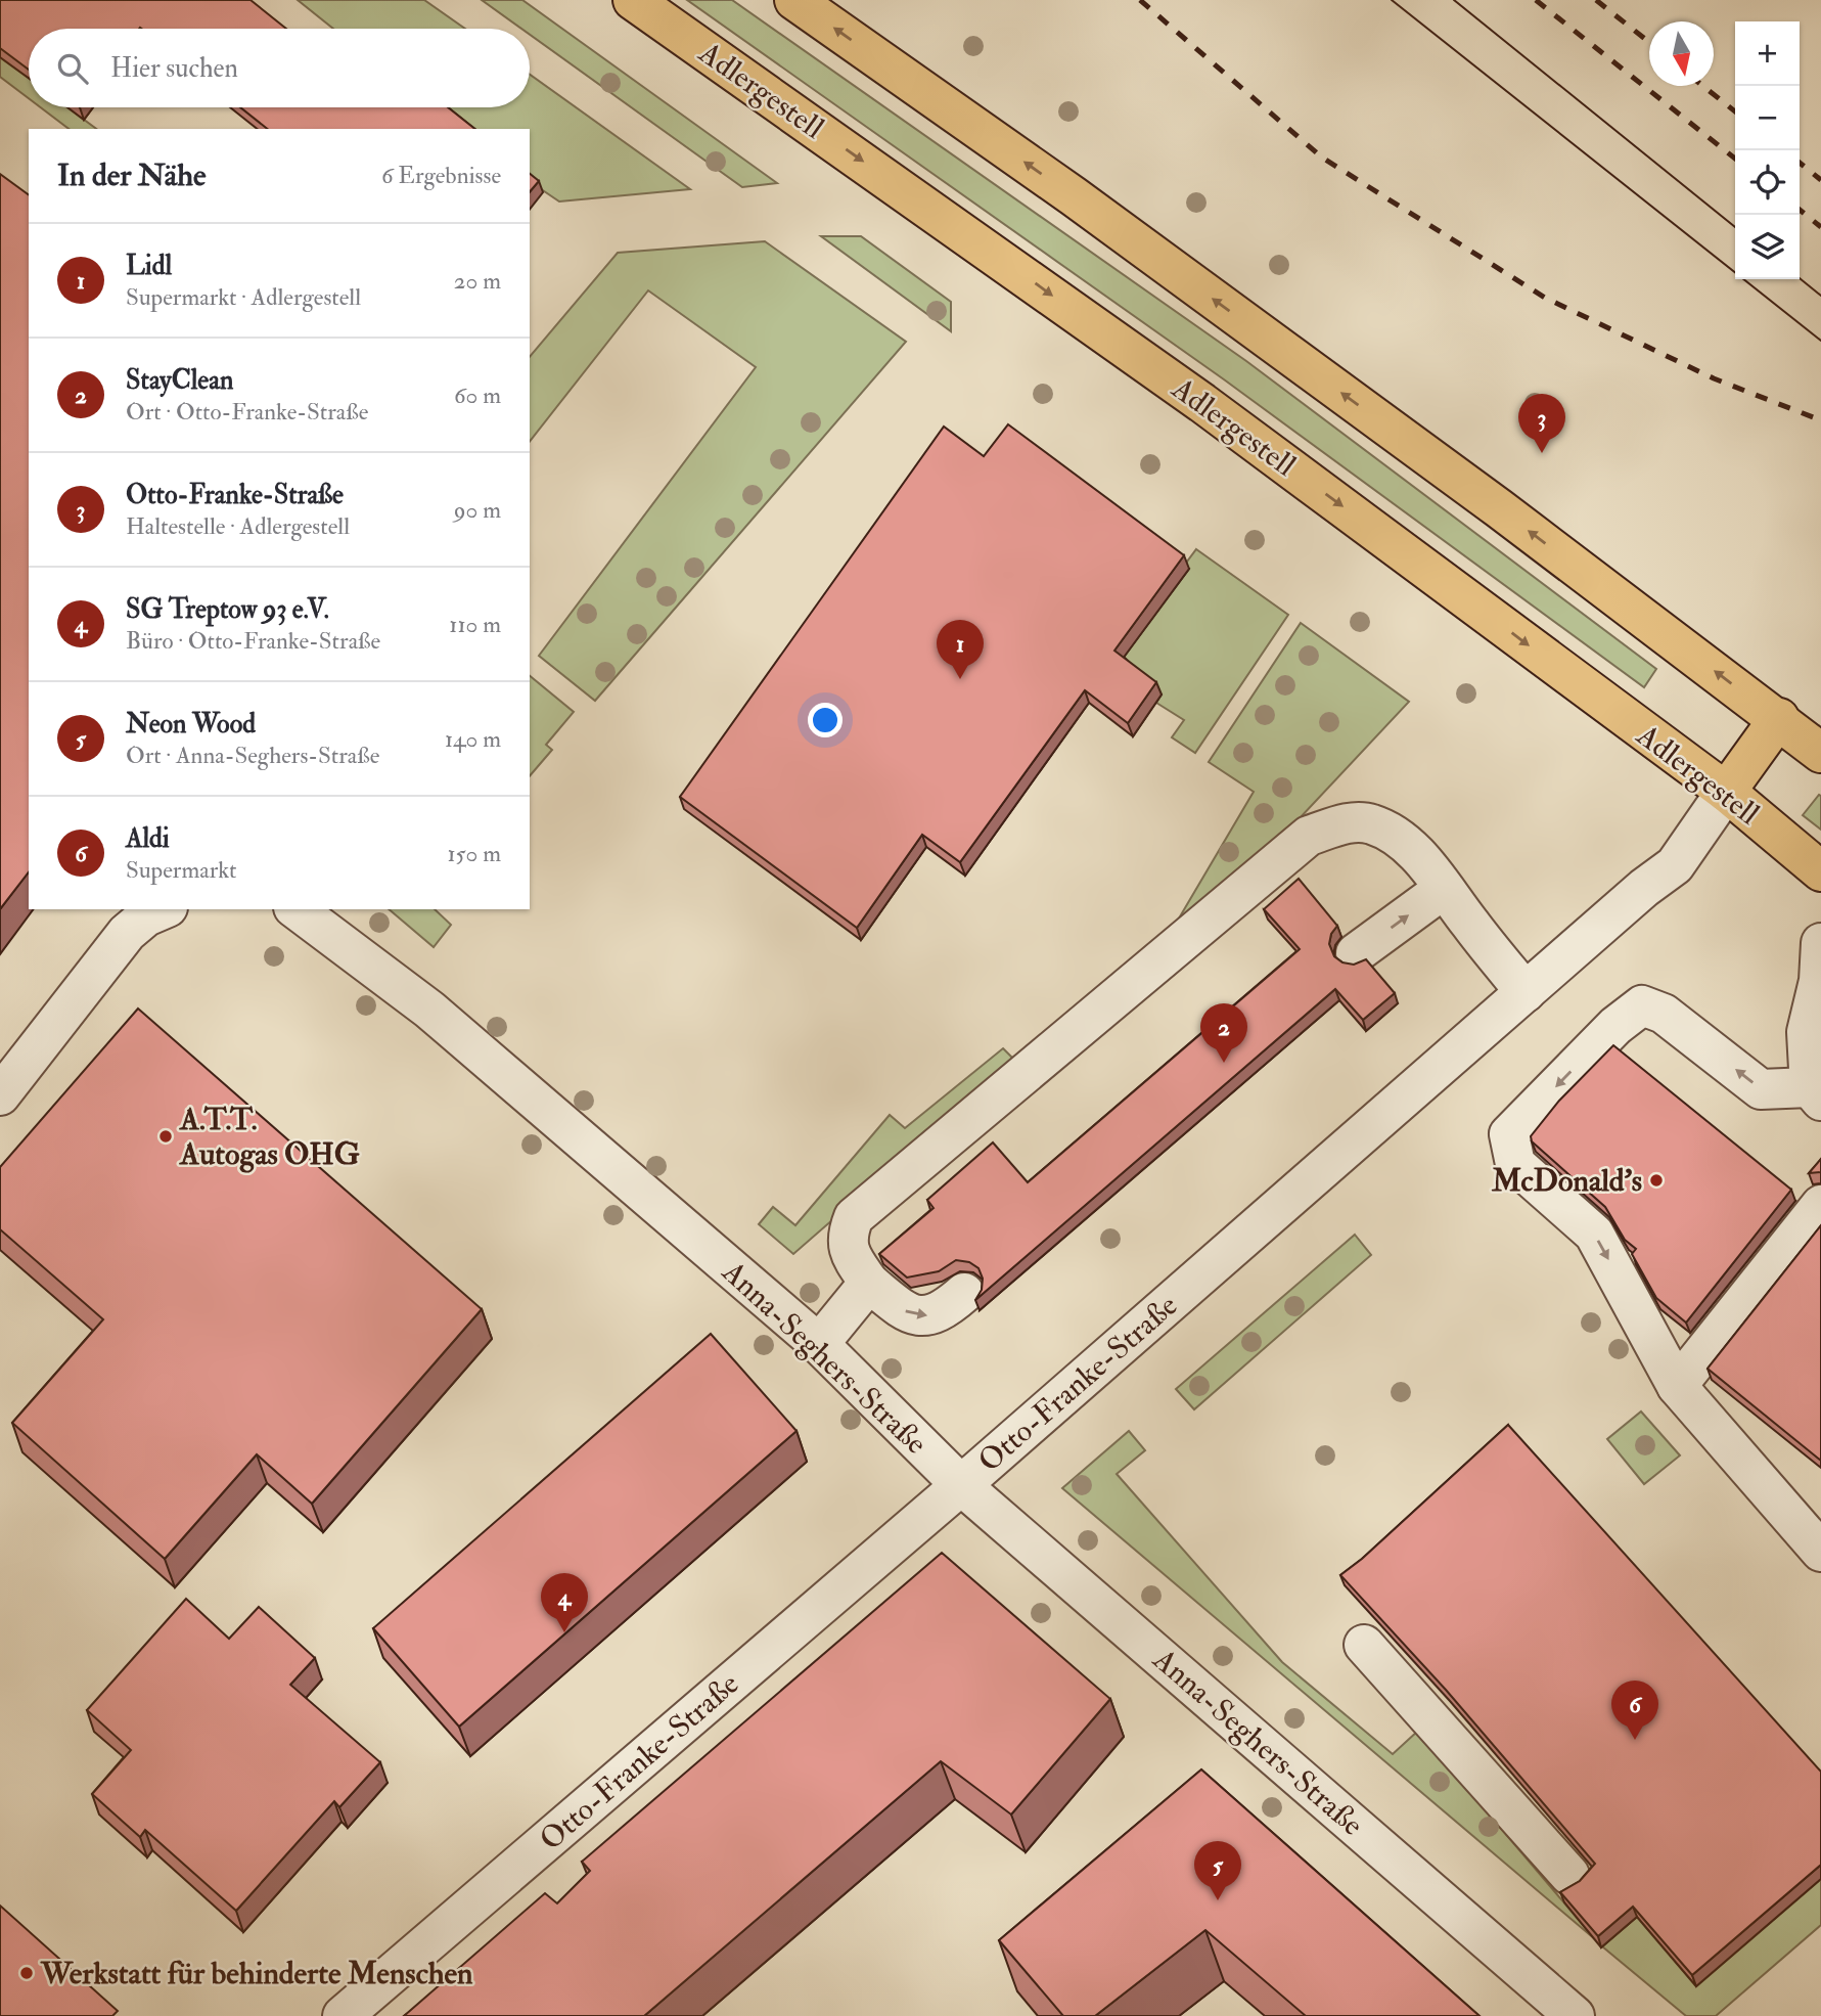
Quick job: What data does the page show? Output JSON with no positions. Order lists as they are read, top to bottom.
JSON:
{
  "streets": {
    "main road": ["Adlergestell", "Otto-Franke-Straße"],
    "street": ["Anna-Seghers-Straße"]
  },
  "crossings": [
    ["Adlergestell", "Otto-Franke-Straße"],
    ["Anna-Seghers-Straße", "Otto-Franke-Straße"]
  ],
  "places": ["A.T.T. Autogas OHG", "McDonald's", "Werkstatt für behinderte Menschen"],
  "north": "bottom",
  "page": {
    "map_buttons": ["+", "−"],
    "search": "Hier suchen",
    "heading": ["In der Nähe", "6 Ergebnisse"],
    "list": [
      {
        "mark": "1",
        "name": "Lidl",
        "note": "Supermarkt · Adlergestell",
        "value": "20 m"
      },
      {
        "mark": "2",
        "name": "StayClean",
        "note": "Ort · Otto-Franke-Straße",
        "value": "60 m"
      },
      {
        "mark": "3",
        "name": "Otto-Franke-Straße",
        "note": "Haltestelle · Adlergestell",
        "value": "90 m"
      },
      {
        "mark": "4",
        "name": "SG Treptow 93 e.V.",
        "note": "Büro · Otto-Franke-Straße",
        "value": "110 m"
      },
      {
        "mark": "5",
        "name": "Neon Wood",
        "note": "Ort · Anna-Seghers-Straße",
        "value": "140 m"
      },
      {
        "mark": "6",
        "name": "Aldi",
        "note": "Supermarkt",
        "value": "150 m"
      }
    ],
    "pins": [
      "3",
      "1",
      "2",
      "4",
      "6",
      "5"
    ]
  }
}
